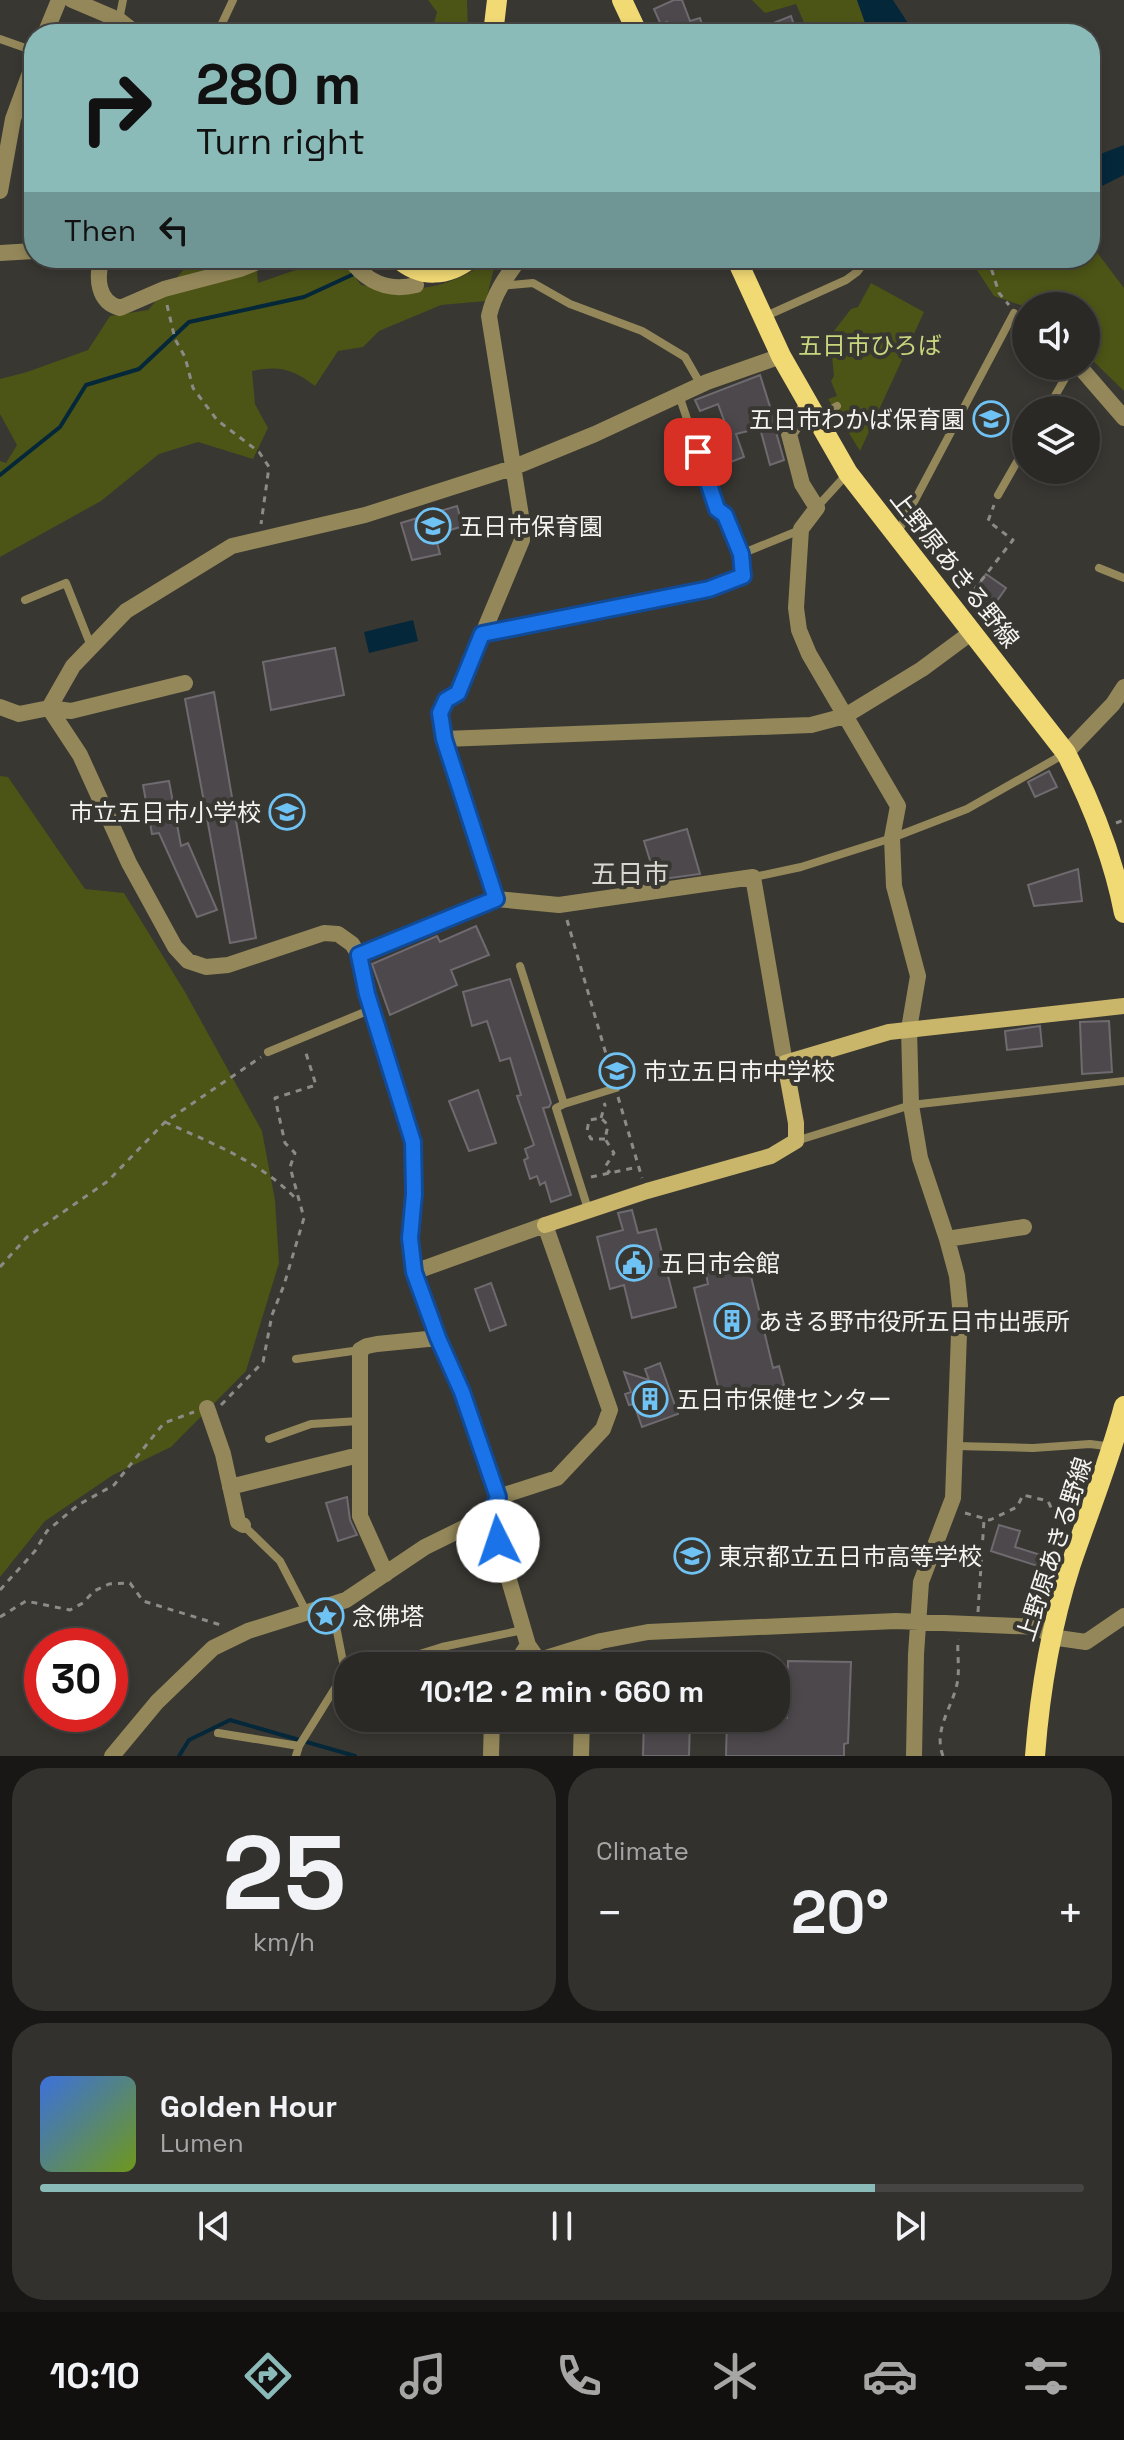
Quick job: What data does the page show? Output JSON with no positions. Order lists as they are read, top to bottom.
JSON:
{
  "streets": {
    "main road": ["上野原あきる野線"]
  },
  "districts": ["五日市"],
  "parks": ["五日市ひろば"],
  "places": {
    "school or university": [
      "五日市わかば保育園",
      "五日市保育園",
      "市立五日市小学校",
      "市立五日市中学校",
      "東京都立五日市高等学校"
    ],
    "public building": ["五日市会館"],
    "building": ["あきる野市役所五日市出張所", "五日市保健センター"],
    "place": ["念佛塔"]
  },
  "page": {
    "turn": ["280 m", "Turn right"],
    "then": "Then",
    "limit": "30",
    "trip": "10:12 · 2 min · 660 m",
    "tile": [
      ["25", "km/h"],
      "Climate"
    ],
    "heat": ["−", "20°", "+"],
    "song": ["Golden Hour", "Lumen"],
    "tabs": "10:10"
  }
}
